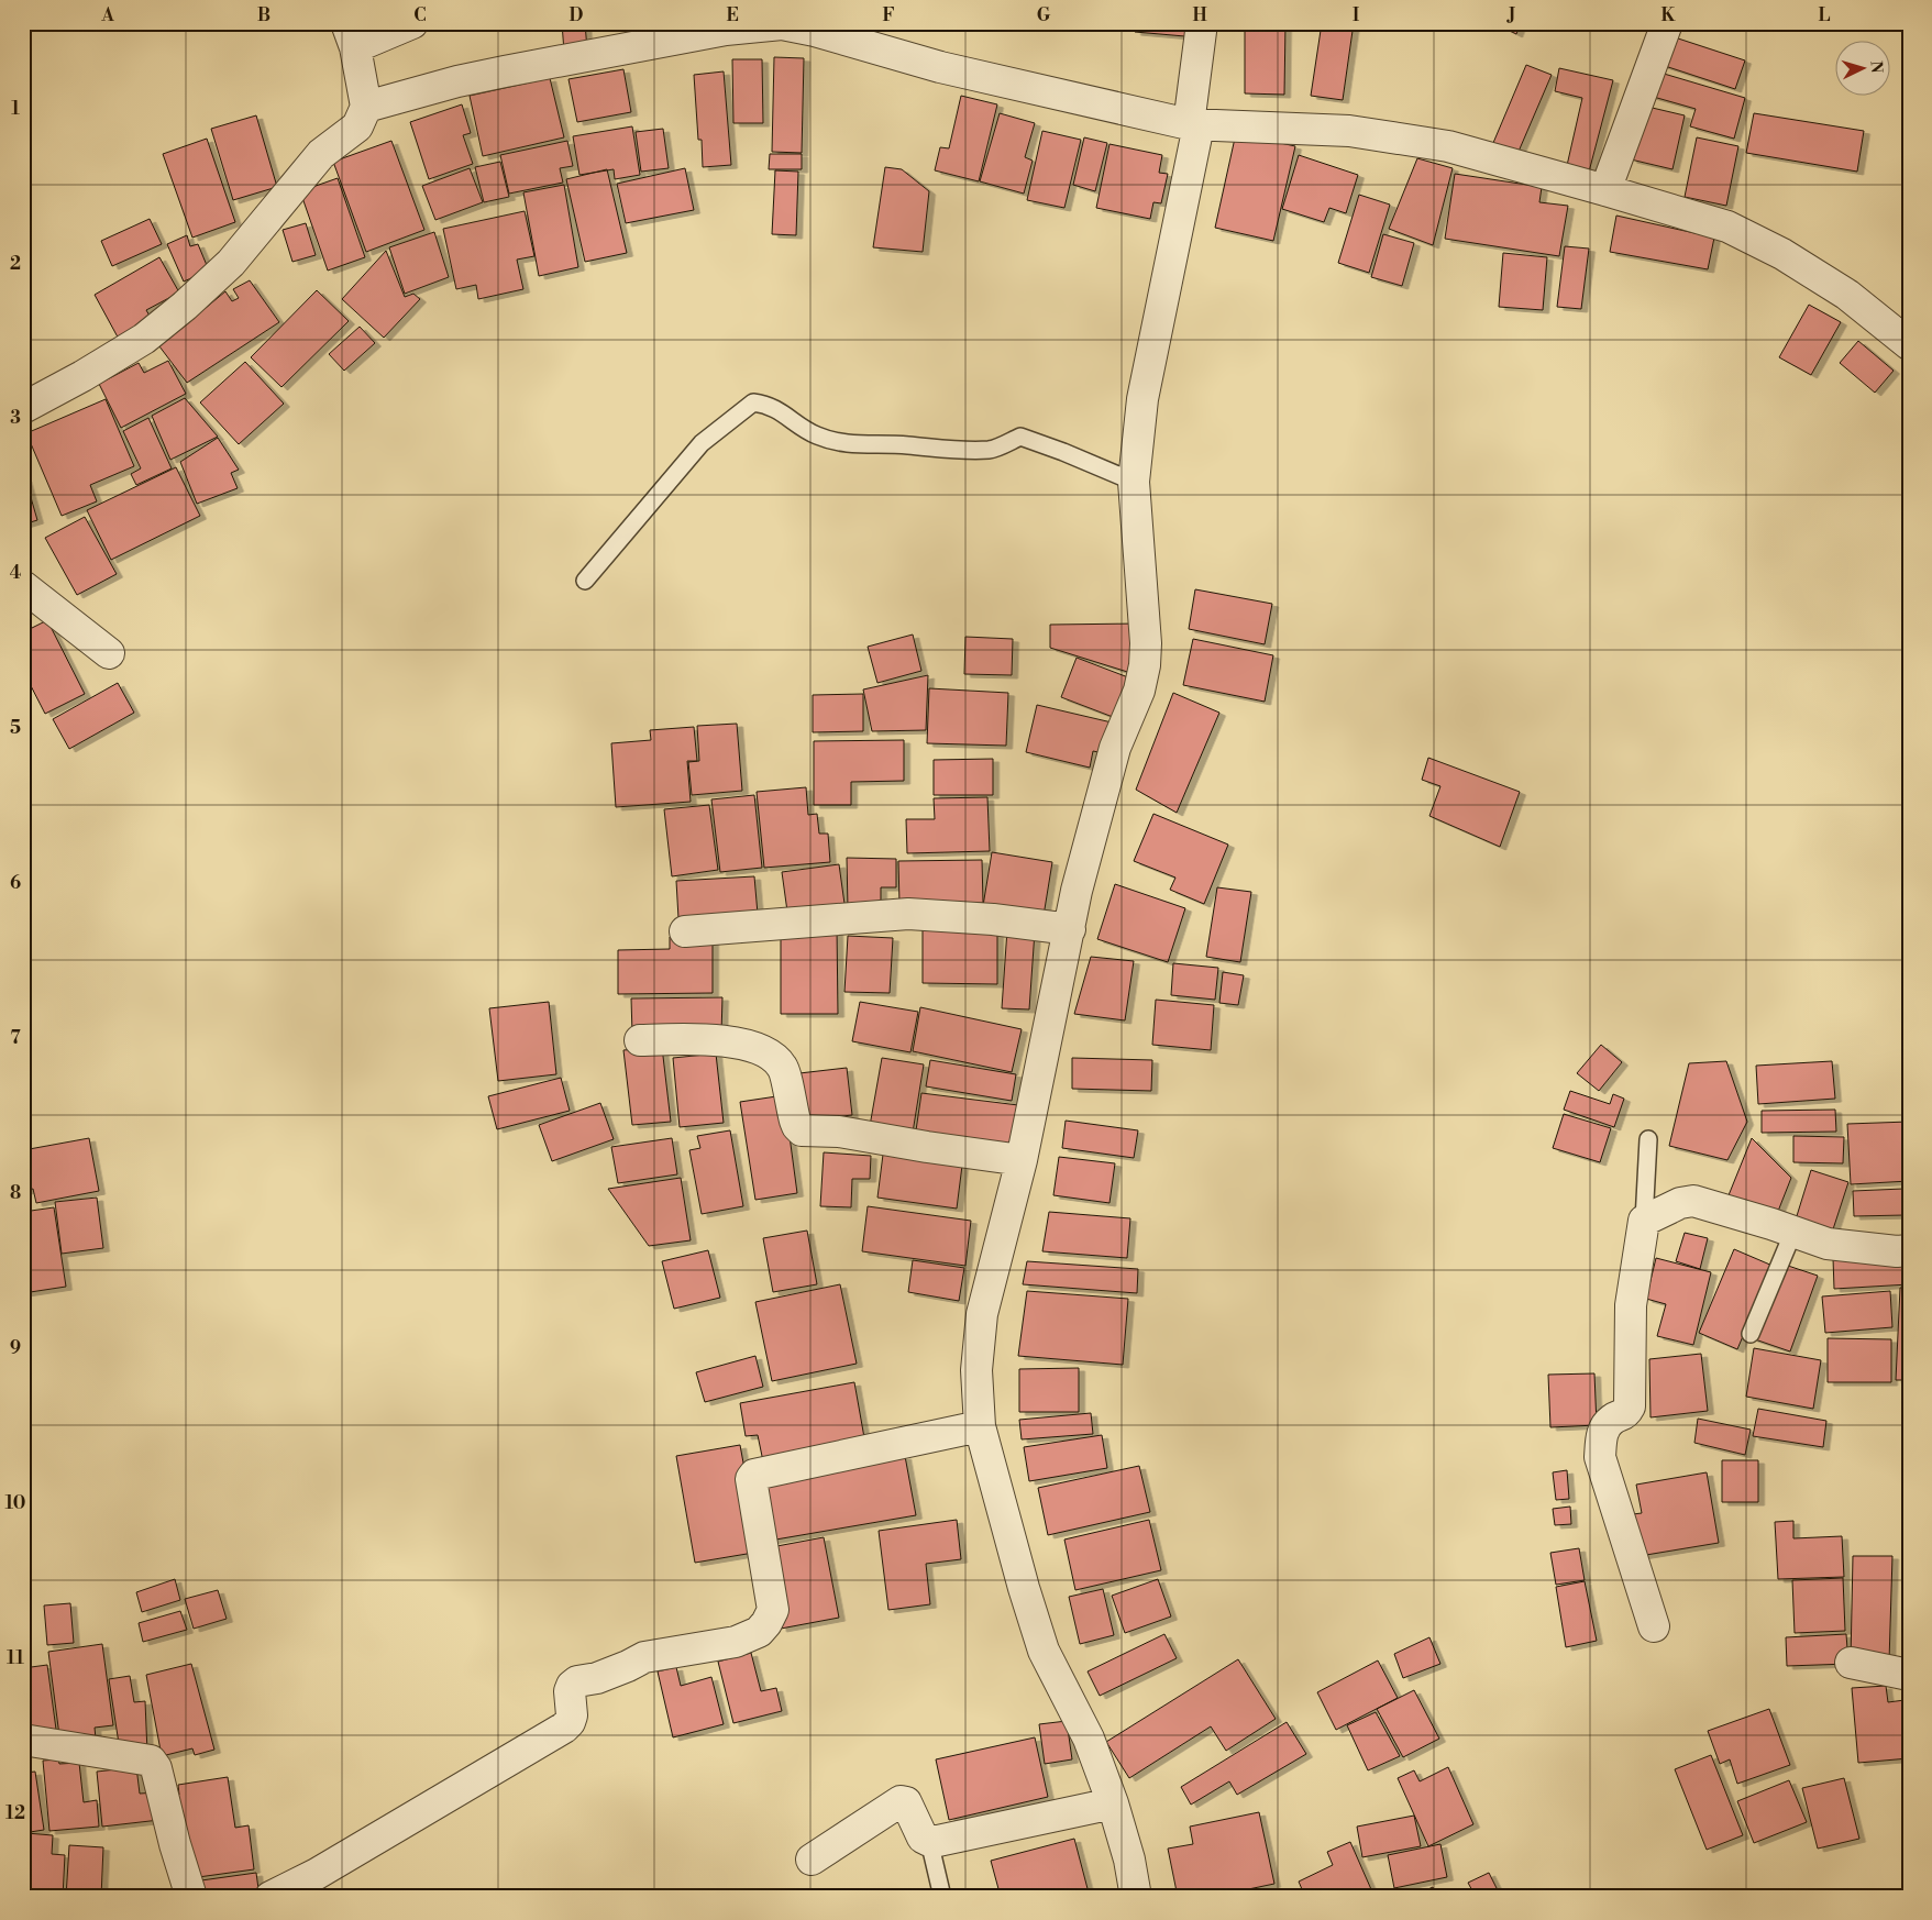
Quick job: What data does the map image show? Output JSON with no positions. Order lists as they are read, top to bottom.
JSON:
{
  "north": "right",
  "grid": {
    "columns": [
      "A",
      "B",
      "C",
      "D",
      "E",
      "F",
      "G",
      "H",
      "I",
      "J",
      "K",
      "L"
    ],
    "rows": [
      "1",
      "2",
      "3",
      "4",
      "5",
      "6",
      "7",
      "8",
      "9",
      "10",
      "11",
      "12"
    ]
  }
}
